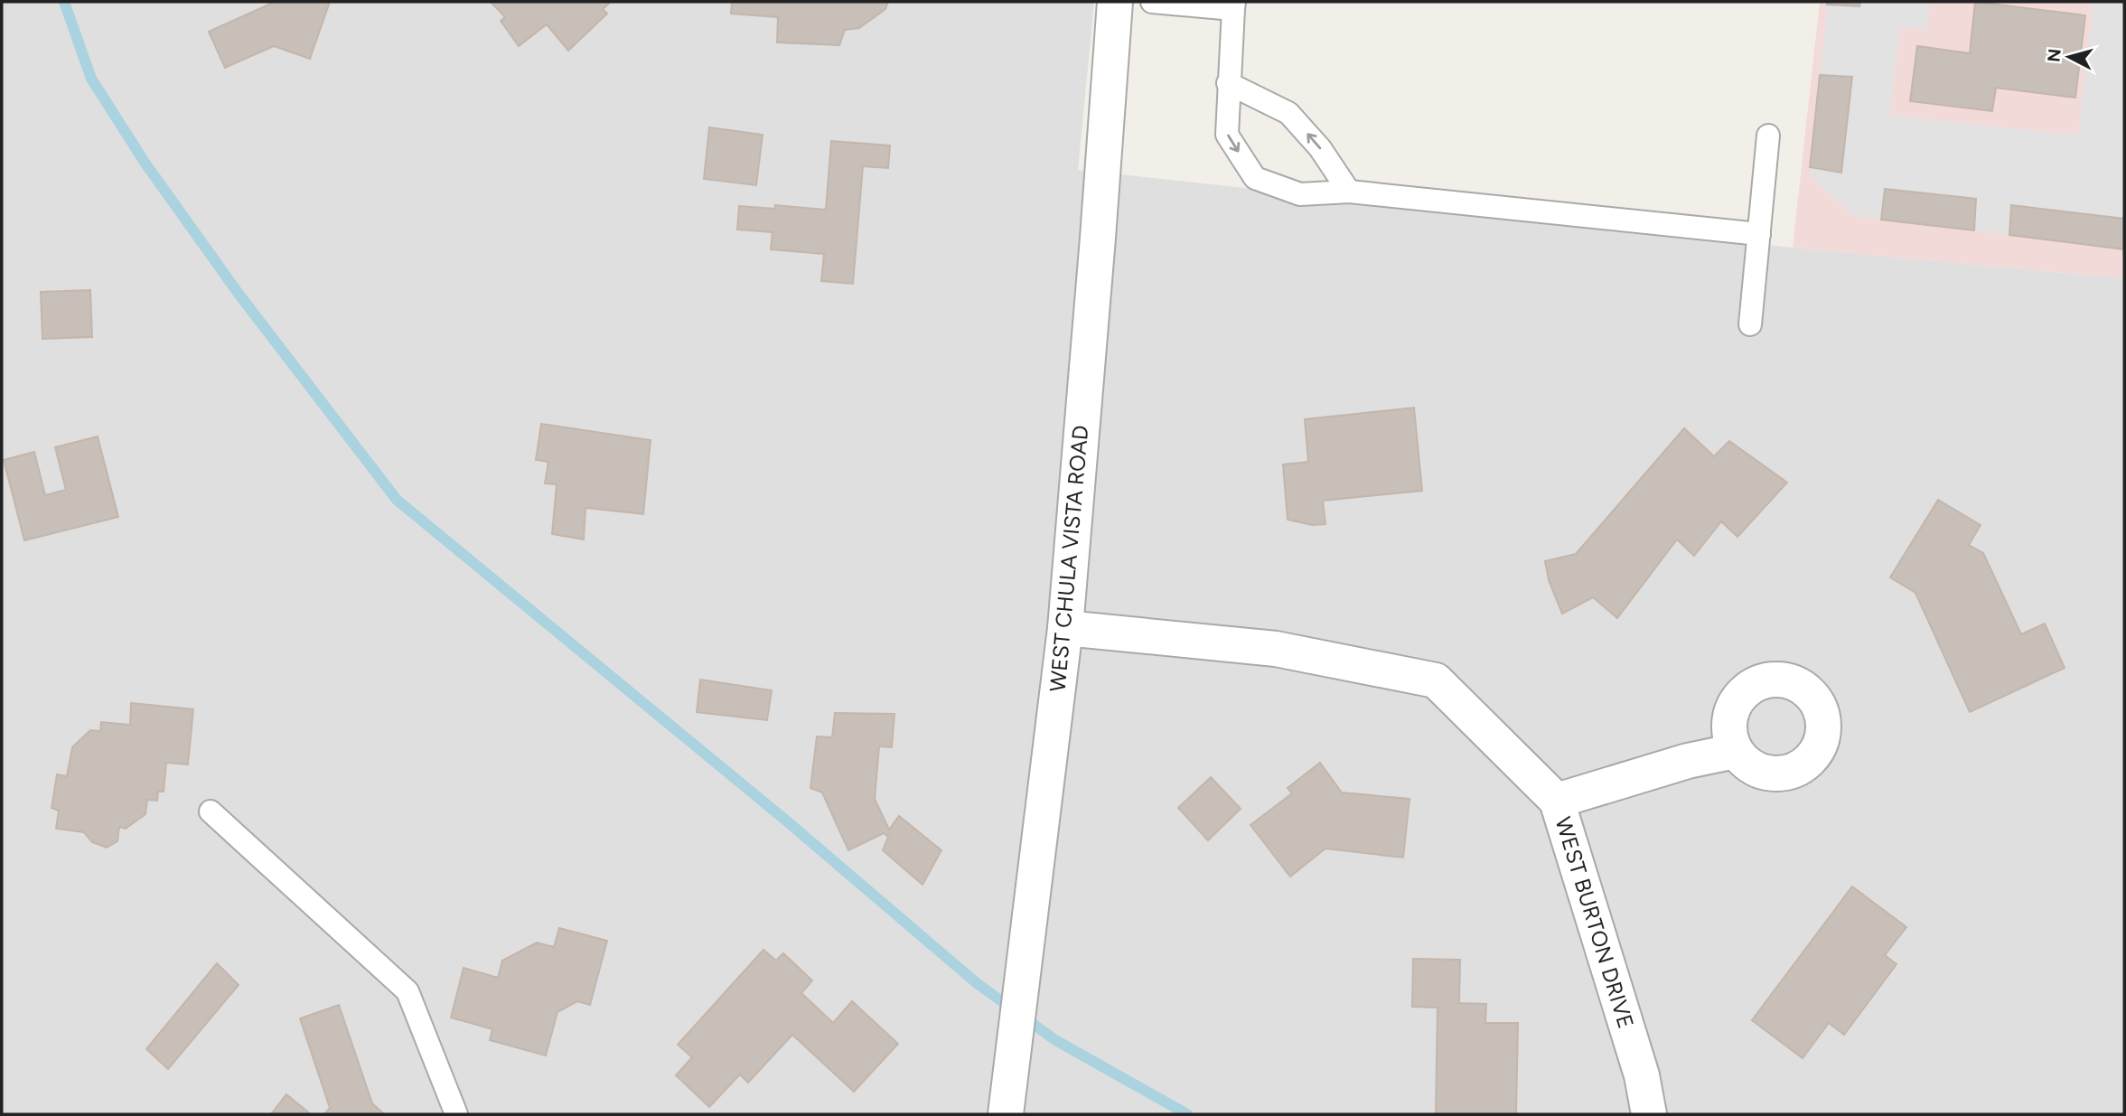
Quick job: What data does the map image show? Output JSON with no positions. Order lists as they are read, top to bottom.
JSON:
{
  "streets": {
    "street": ["WEST CHULA VISTA ROAD", "WEST BURTON DRIVE"]
  },
  "north": "left"
}
